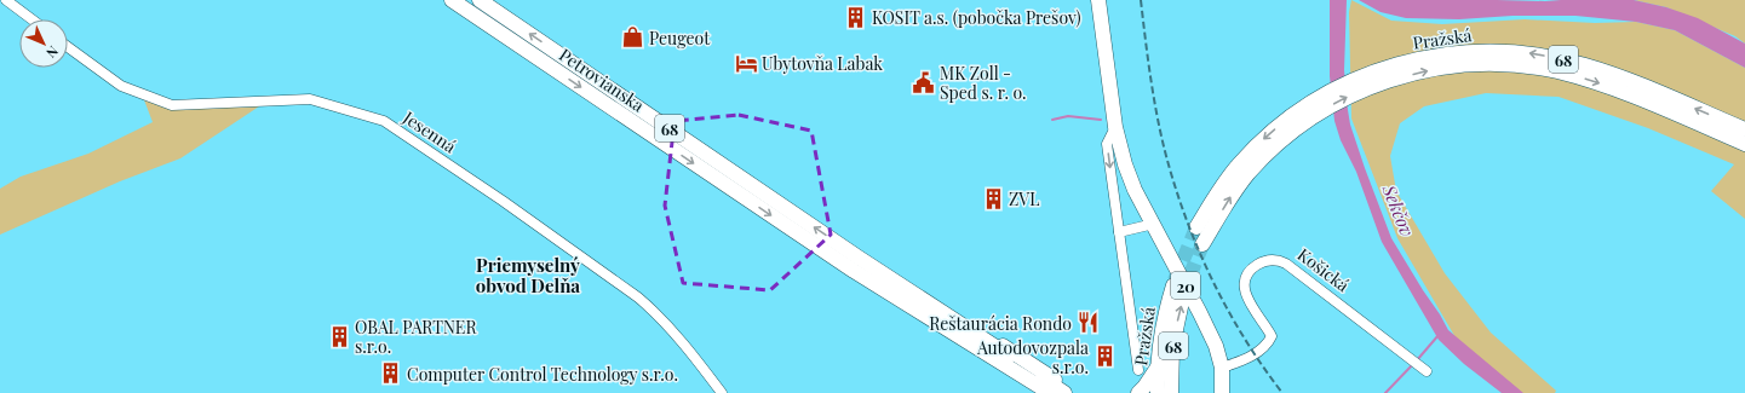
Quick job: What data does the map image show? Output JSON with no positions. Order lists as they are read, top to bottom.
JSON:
{
  "streets": {
    "main road": [
      "Pražská",
      "68",
      "Petrovianska",
      "20"
    ],
    "street": ["Jesenná", "Košická"]
  },
  "crossings": [
    ["Pražská", "68"],
    ["68", "Petrovianska"],
    ["Košická", "20"]
  ],
  "districts": ["Priemyselný obvod Delňa"],
  "water": ["Sekčov"],
  "places": {
    "building": [
      "KOSIT a.s. (pobočka Prešov)",
      "ZVL",
      "OBAL PARTNER s.r.o.",
      "Autodovozpala s.r.o.",
      "Computer Control Technology s.r.o."
    ],
    "shop": ["Peugeot"],
    "hotel": ["Ubytovňa Labak"],
    "public building": ["MK Zoll - Sped s. r. o."],
    "restaurant": ["Reštaurácia Rondo"]
  },
  "north": "bottom right"
}
